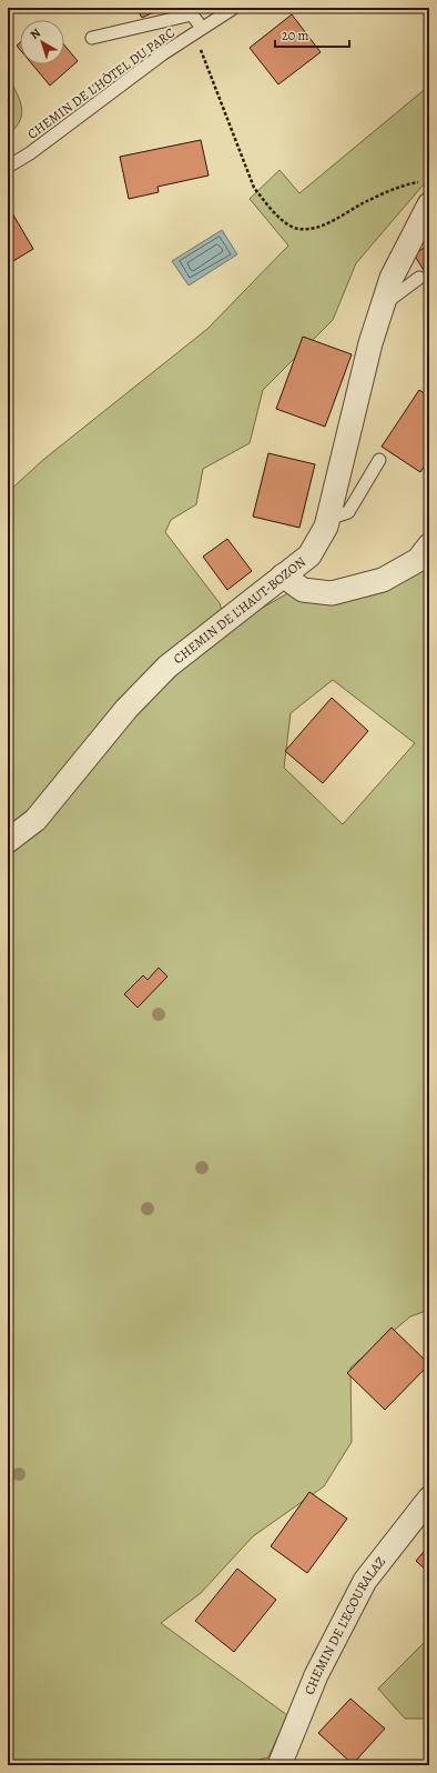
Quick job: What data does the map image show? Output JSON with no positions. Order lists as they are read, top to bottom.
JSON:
{
  "streets": {
    "street": ["CHEMIN DE L'HAUT-BOZON", "CHEMIN DE L'ECOURALAZ"],
    "lane": ["CHEMIN DE L'HÔTEL DU PARC"]
  },
  "scale_bar": "20 m",
  "north": "top left"
}
